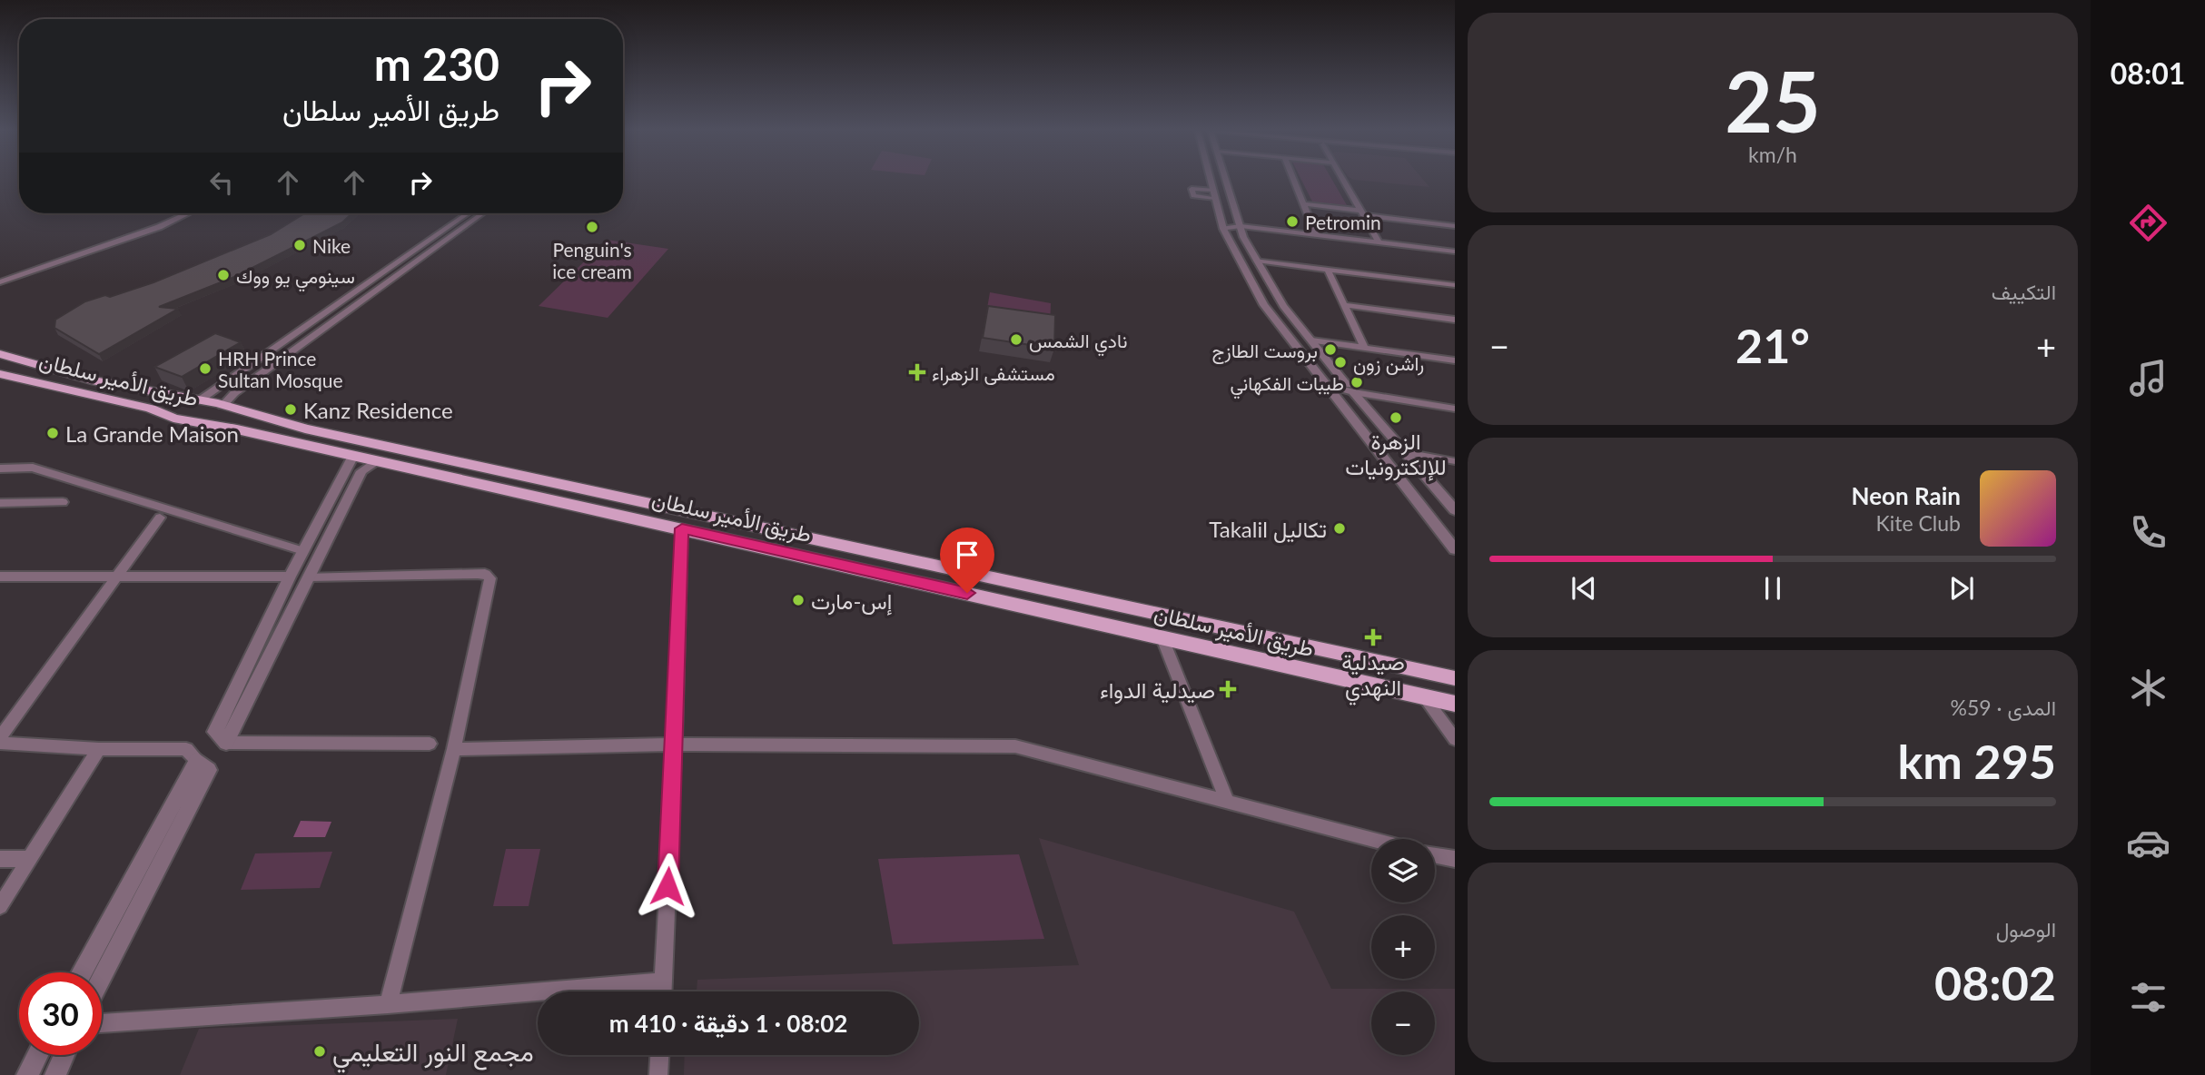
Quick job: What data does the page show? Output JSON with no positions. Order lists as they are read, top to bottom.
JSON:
{
  "streets": {
    "main road": ["طريق الأمير سلطان"]
  },
  "places": {
    "other": [
      "Petromin",
      "Penguin's ice cream",
      "Nike",
      "سينومي يو ووك",
      "نادي الشمس",
      "بروست الطازج",
      "راشن زون",
      "HRH Prince Sultan Mosque",
      "طيبات الفكهاني",
      "Kanz Residence",
      "الزهرة للإلكترونيات",
      "La Grande Maison",
      "Takalil تكاليل",
      "إس-مارت",
      "مجمع النور التعليمي"
    ],
    "health": ["مستشفى الزهراء", "صيدلية النهدي", "صيدلية الدواء"]
  },
  "page": {
    "tabs": "08:01",
    "tile": [
      ["25", "km/h"],
      "التكييف",
      ["المدى · 59%", "295 km"],
      ["الوصول", "08:02"]
    ],
    "turn": ["230 m", "طريق الأمير سلطان"],
    "heat": ["−", "21°", "+"],
    "song": ["Neon Rain", "Kite Club"],
    "map_buttons": ["+", "−"],
    "limit": "30",
    "trip": "08:02 · 1 دقيقة · 410 m"
  }
}
